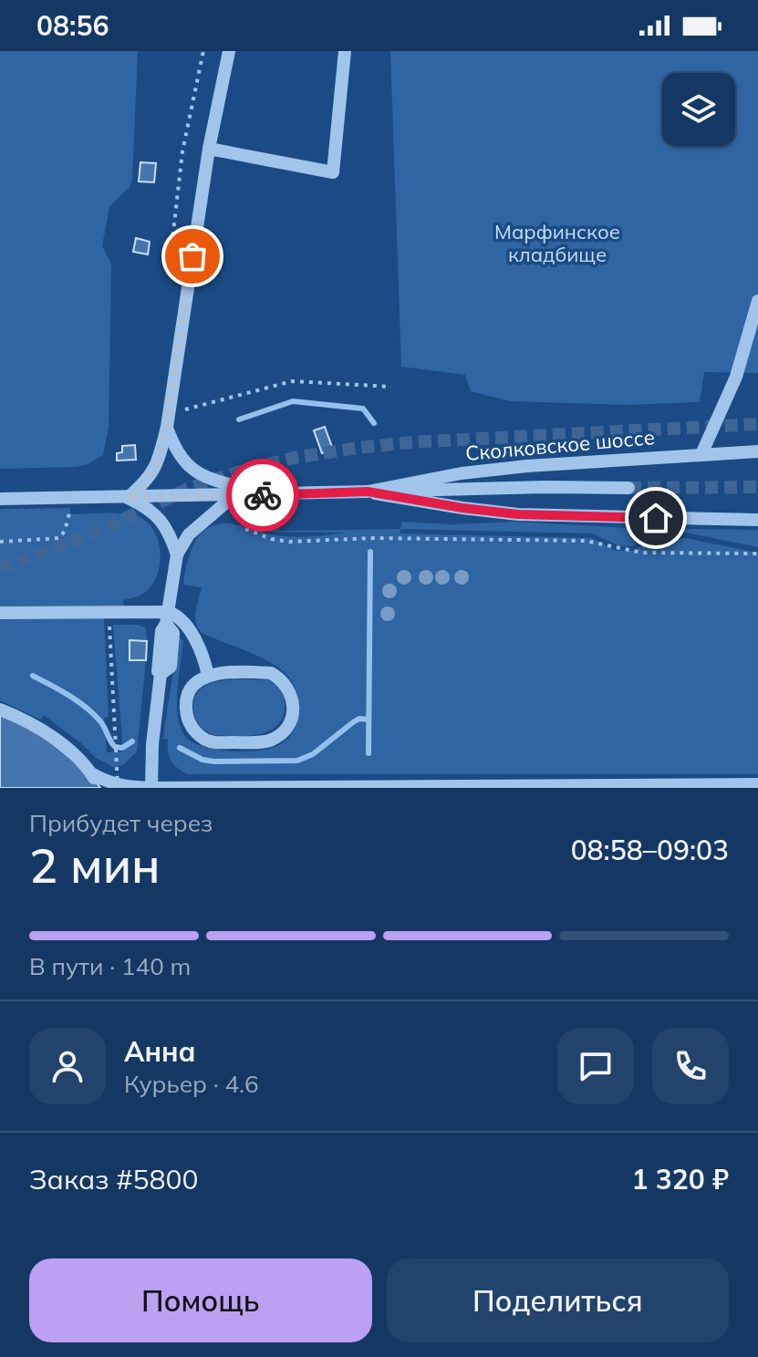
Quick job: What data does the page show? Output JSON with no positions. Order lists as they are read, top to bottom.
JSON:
{
  "streets": {
    "street": ["Сколковское шоссе"]
  },
  "parks": ["Марфинское кладбище"],
  "page": {
    "status": "08:56",
    "heading": ["2 мин", "Прибудет через", "08:58–09:03"],
    "panel": [
      "Анна",
      "Курьер · 4.6",
      "Заказ #5800",
      "1 320 ₽"
    ],
    "bar": "В пути · 140 m",
    "buttons": ["Помощь", "Поделиться"]
  }
}
